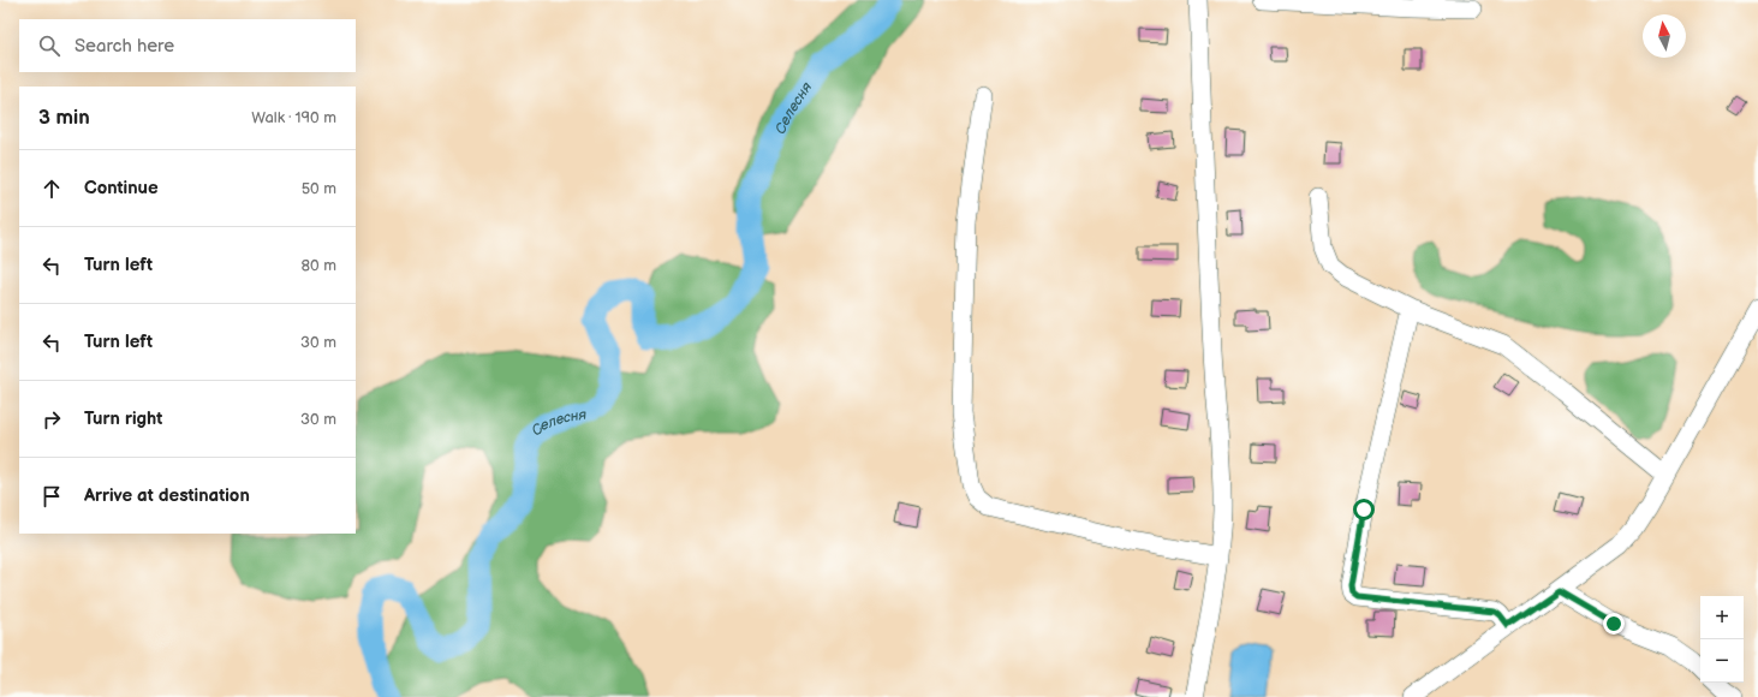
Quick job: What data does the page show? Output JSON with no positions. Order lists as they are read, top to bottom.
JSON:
{
  "water": ["Селесня"],
  "north": "top",
  "page": {
    "search": "Search here",
    "heading": ["3 min", "Walk · 190 m"],
    "list": [
      ["Continue", "50 m"],
      ["Turn left", "80 m"],
      ["Turn left", "30 m"],
      ["Turn right", "30 m"],
      "Arrive at destination"
    ],
    "map_buttons": ["+", "−"]
  }
}
